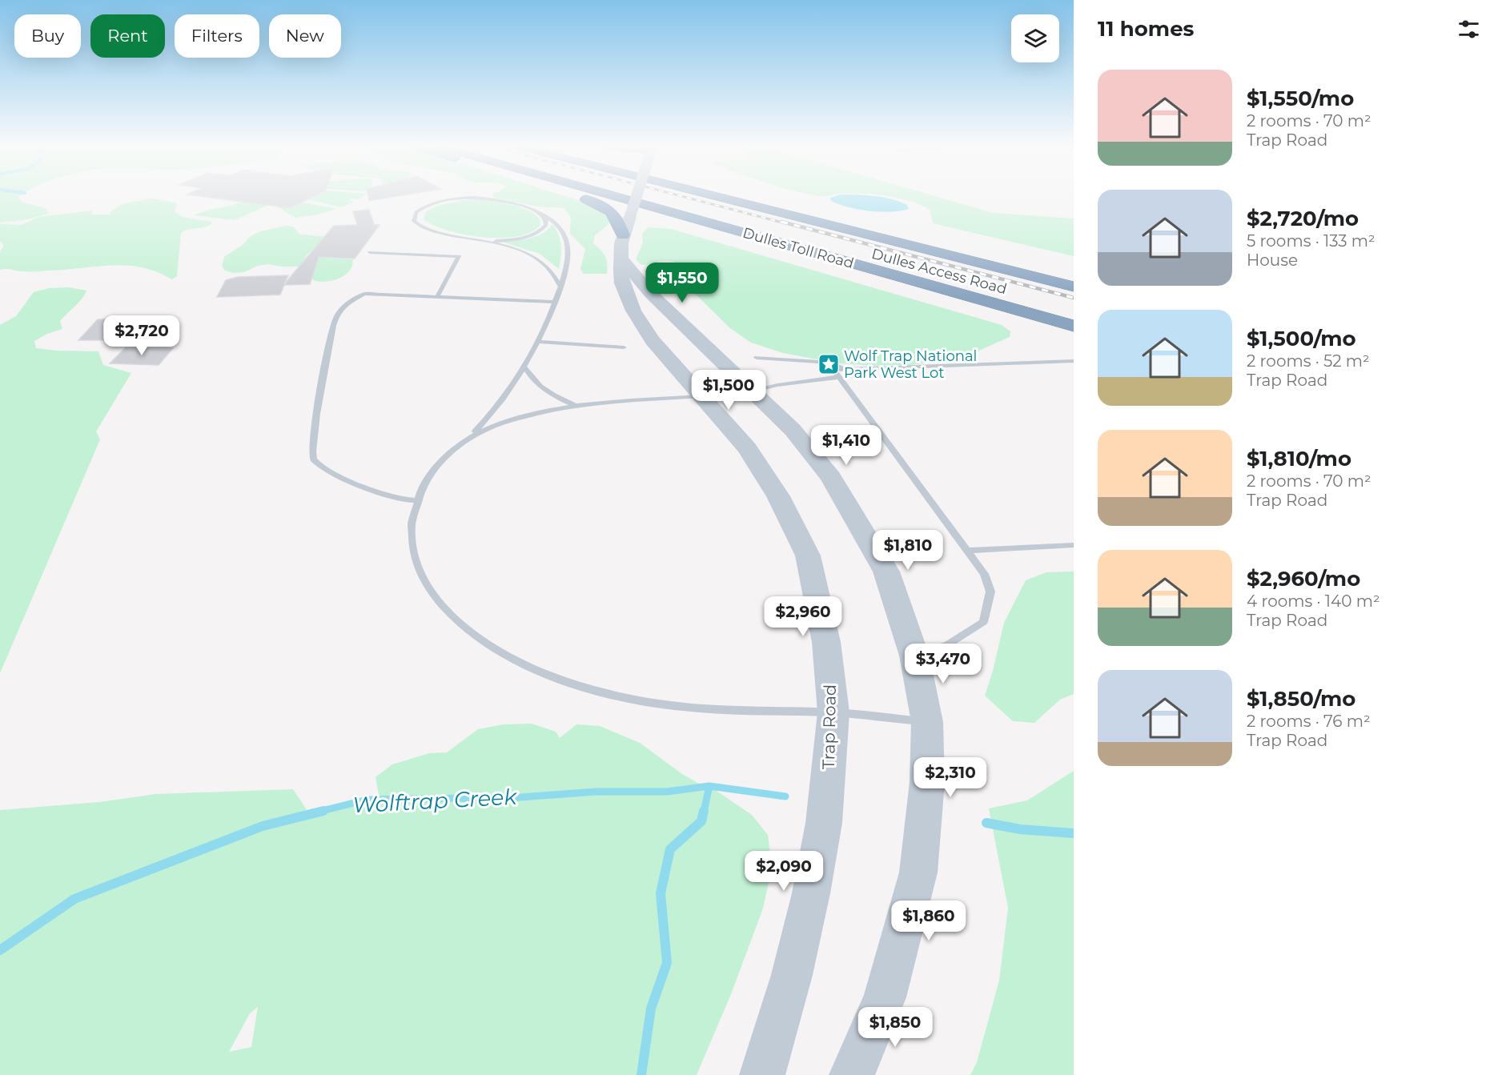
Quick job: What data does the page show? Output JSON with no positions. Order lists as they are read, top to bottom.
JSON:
{
  "streets": {
    "highway": ["Dulles Toll Road", "Dulles Access Road"],
    "main road": ["Trap Road"]
  },
  "water": ["Wolftrap Creek"],
  "places": {
    "place": ["Wolf Trap National Park West Lot"]
  },
  "page": {
    "heading": "11 homes",
    "chip": [
      "Buy",
      "Rent",
      "Filters",
      "New"
    ],
    "list": [
      {
        "name": "$1,550/mo",
        "note": "2 rooms · 70 m² · Trap Road"
      },
      {
        "name": "$2,720/mo",
        "note": "5 rooms · 133 m² · House"
      },
      {
        "name": "$1,500/mo",
        "note": "2 rooms · 52 m² · Trap Road"
      },
      {
        "name": "$1,810/mo",
        "note": "2 rooms · 70 m² · Trap Road"
      },
      {
        "name": "$2,960/mo",
        "note": "4 rooms · 140 m² · Trap Road"
      },
      {
        "name": "$1,850/mo",
        "note": "2 rooms · 76 m² · Trap Road"
      }
    ],
    "price": [
      "$1,550",
      "$2,720",
      "$1,500",
      "$1,410",
      "$1,810",
      "$2,960",
      "$3,470",
      "$2,310",
      "$2,090",
      "$1,860",
      "$1,850"
    ]
  }
}
